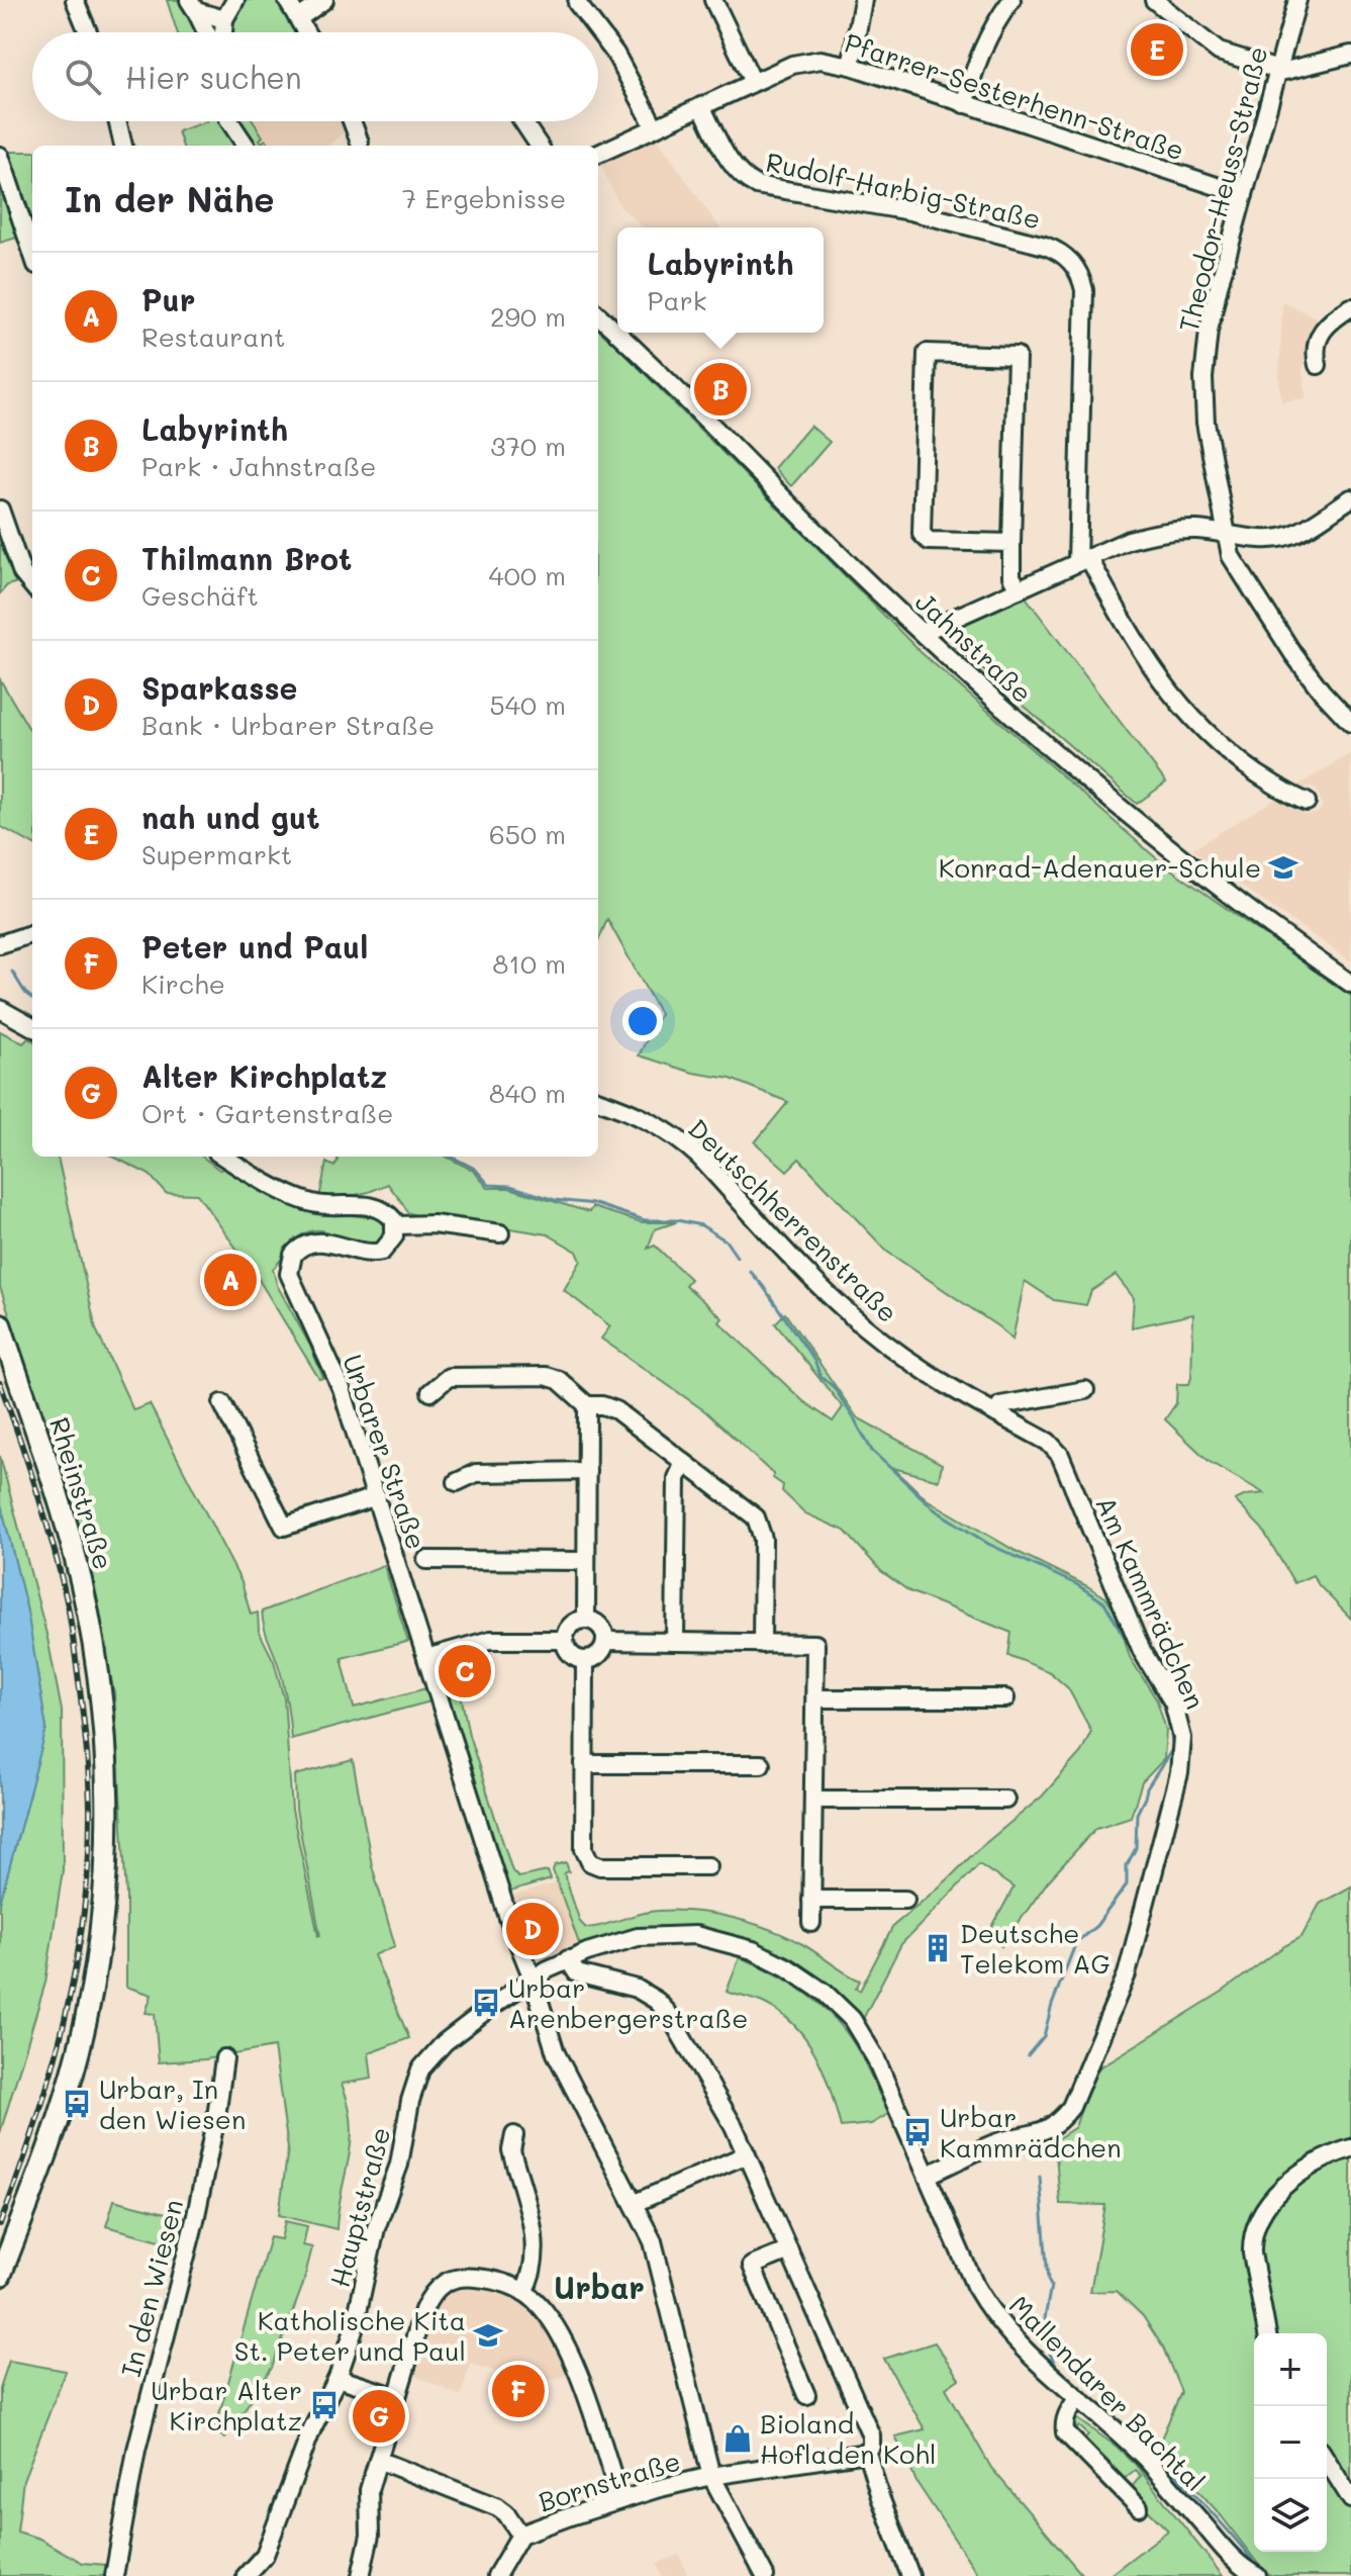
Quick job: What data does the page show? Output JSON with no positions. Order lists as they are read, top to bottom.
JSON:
{
  "streets": {
    "main road": ["Rheinstraße"],
    "street": [
      "Pfarrer-Sesterhenn-Straße",
      "Theodor-Heuss-Straße",
      "Rudolf-Harbig-Straße",
      "Jahnstraße",
      "Deutschherrenstraße",
      "Urbarer Straße",
      "Am Kammrädchen",
      "Hauptstraße",
      "In den Wiesen",
      "Mallendarer Bachtal",
      "Bornstraße"
    ]
  },
  "crossings": [
    ["Pfarrer-Sesterhenn-Straße", "Theodor-Heuss-Straße"],
    ["Pfarrer-Sesterhenn-Straße", "Rudolf-Harbig-Straße"],
    ["Deutschherrenstraße", "Am Kammrädchen"],
    ["Urbarer Straße", "Hauptstraße"],
    ["Urbarer Straße", "Mallendarer Bachtal"],
    ["Urbarer Straße", "Bornstraße"],
    ["Am Kammrädchen", "Mallendarer Bachtal"],
    ["Hauptstraße", "Mallendarer Bachtal"]
  ],
  "districts": ["Urbar"],
  "places": {
    "school or university": ["Konrad-Adenauer-Schule", "Katholische Kita St. Peter und Paul"],
    "building": ["Deutsche Telekom AG"],
    "bus stop": [
      "Urbar Arenbergerstraße",
      "Urbar, In den Wiesen",
      "Urbar Kammrädchen",
      "Urbar Alter Kirchplatz"
    ],
    "shop": ["Bioland Hofladen Kohl"]
  },
  "page": {
    "pins": [
      "E",
      "B",
      "A",
      "C",
      "D",
      "F",
      "G"
    ],
    "search": "Hier suchen",
    "heading": ["In der Nähe", "7 Ergebnisse"],
    "popup": ["Labyrinth", "Park"],
    "list": [
      {
        "mark": "A",
        "name": "Pur",
        "note": "Restaurant",
        "value": "290 m"
      },
      {
        "mark": "B",
        "name": "Labyrinth",
        "note": "Park · Jahnstraße",
        "value": "370 m"
      },
      {
        "mark": "C",
        "name": "Thilmann Brot",
        "note": "Geschäft",
        "value": "400 m"
      },
      {
        "mark": "D",
        "name": "Sparkasse",
        "note": "Bank · Urbarer Straße",
        "value": "540 m"
      },
      {
        "mark": "E",
        "name": "nah und gut",
        "note": "Supermarkt",
        "value": "650 m"
      },
      {
        "mark": "F",
        "name": "Peter und Paul",
        "note": "Kirche",
        "value": "810 m"
      },
      {
        "mark": "G",
        "name": "Alter Kirchplatz",
        "note": "Ort · Gartenstraße",
        "value": "840 m"
      }
    ],
    "map_buttons": ["+", "−"]
  }
}
